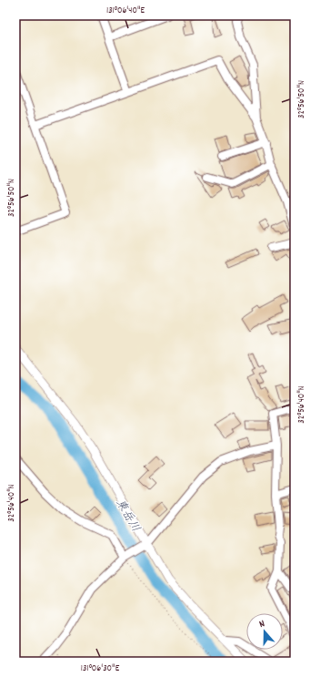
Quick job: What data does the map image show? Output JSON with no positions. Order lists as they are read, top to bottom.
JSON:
{
  "water": ["東岳川"],
  "north": "top",
  "coordinates": [
    "131°06'40\"E",
    "32°56'50\"N",
    "32°56'40\"N",
    "131°06'30\"E"
  ]
}
